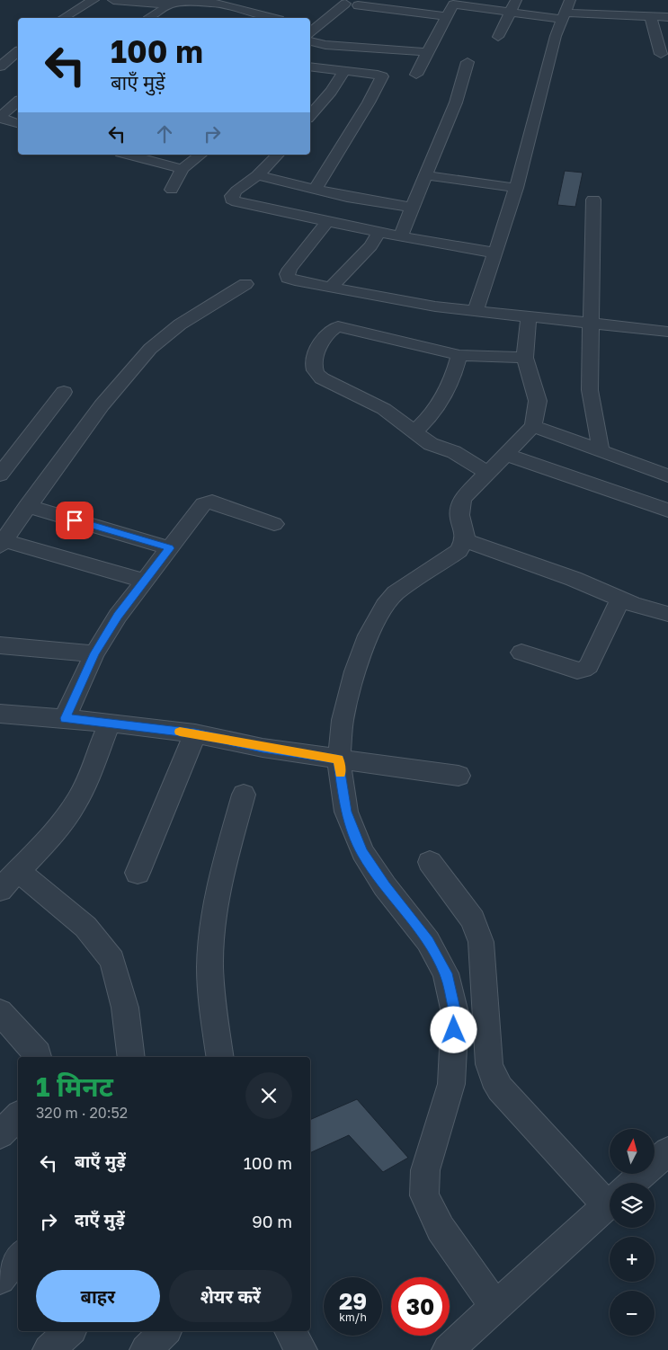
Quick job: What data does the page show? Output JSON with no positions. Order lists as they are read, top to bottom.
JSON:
{
  "north": "top",
  "page": {
    "turn": ["100 m", "बाएँ मुड़ें"],
    "heading": ["1 मिनट", "320 m · 20:52"],
    "map_buttons": ["+", "−"],
    "list": [
      {
        "name": "बाएँ मुड़ें",
        "value": "100 m"
      },
      {
        "name": "दाएँ मुड़ें",
        "value": "90 m"
      }
    ],
    "buttons": ["बाहर", "शेयर करें"],
    "speed": "29 km/h",
    "limit": "30"
  }
}
